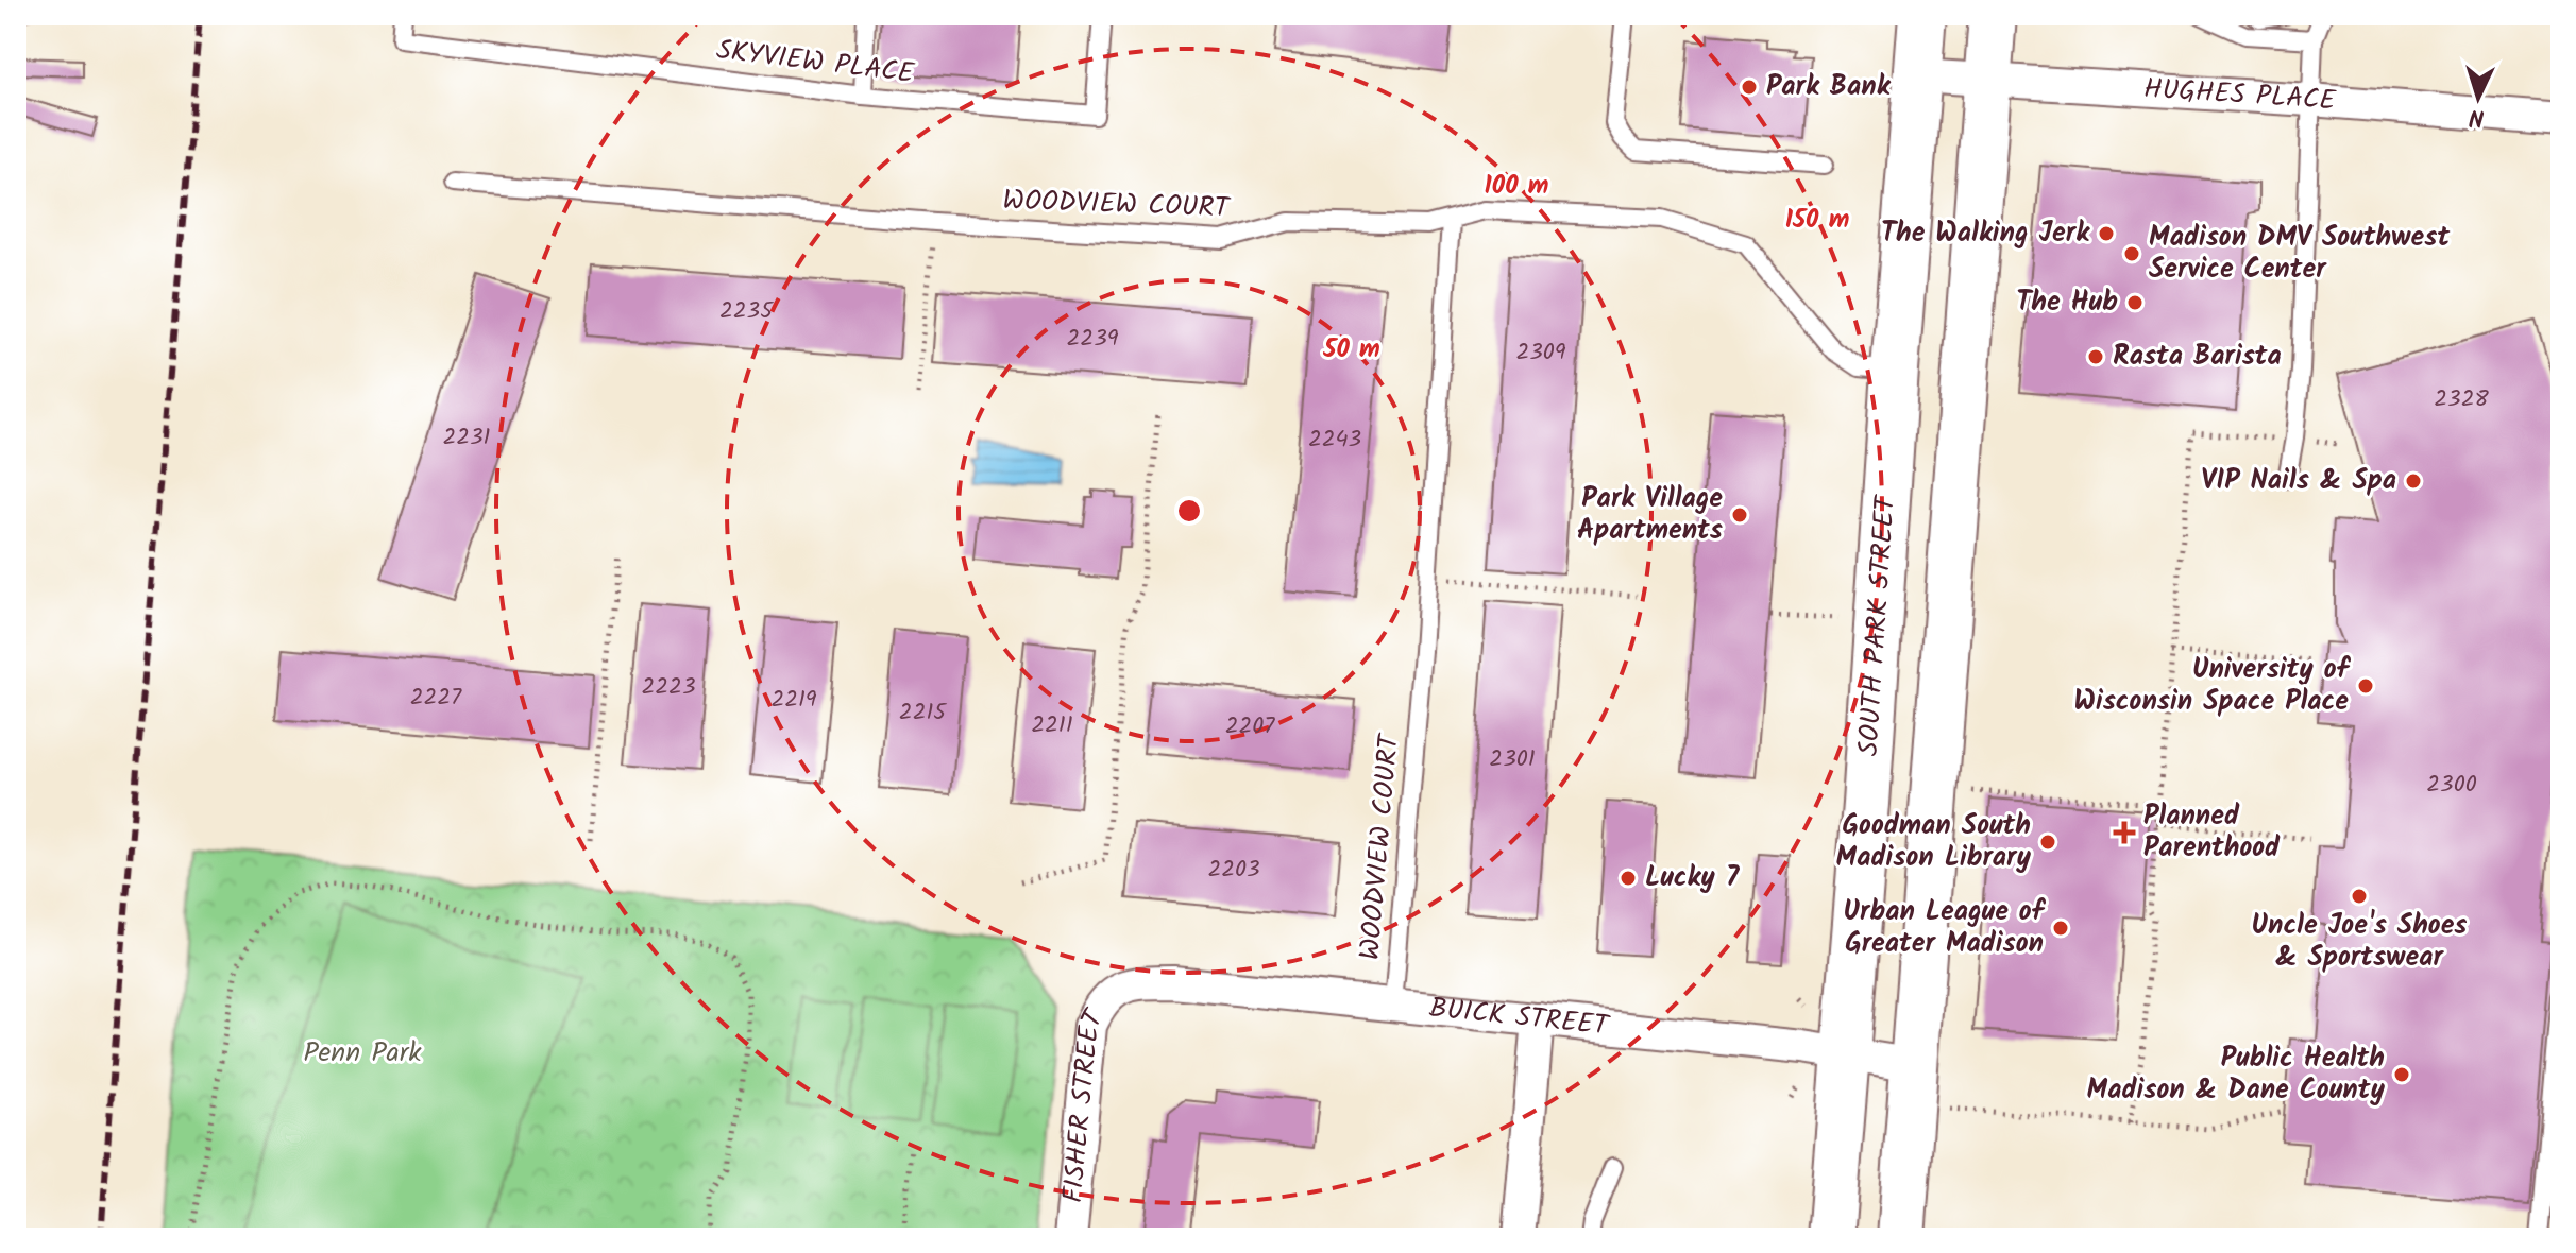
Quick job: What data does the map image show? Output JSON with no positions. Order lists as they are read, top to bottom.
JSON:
{
  "streets": {
    "main road": ["SOUTH PARK STREET"],
    "street": ["HUGHES PLACE", "BUICK STREET", "FISHER STREET"],
    "lane": ["SKYVIEW PLACE", "WOODVIEW COURT"]
  },
  "crossings": [
    ["HUGHES PLACE", "SOUTH PARK STREET"],
    ["WOODVIEW COURT", "BUICK STREET"],
    ["SOUTH PARK STREET", "BUICK STREET"],
    ["BUICK STREET", "FISHER STREET"]
  ],
  "parks": ["Penn Park"],
  "places": {
    "other": [
      "Park Bank",
      "The Walking Jerk",
      "Madison DMV Southwest Service Center",
      "The Hub",
      "Rasta Barista",
      "VIP Nails & Spa",
      "Park Village Apartments",
      "University of Wisconsin Space Place",
      "Goodman South Madison Library",
      "Lucky 7",
      "Uncle Joe's Shoes & Sportswear",
      "Urban League of Greater Madison",
      "Public Health Madison & Dane County"
    ],
    "health": ["Planned Parenthood"]
  },
  "house_numbers": [
    "2235",
    "2239",
    "2309",
    "2328",
    "2231",
    "2243",
    "2223",
    "2227",
    "2219",
    "2215",
    "2211",
    "2207",
    "2301",
    "2300",
    "2203"
  ],
  "north": "bottom",
  "rings": ["100 m", "150 m", "50 m"]
}
